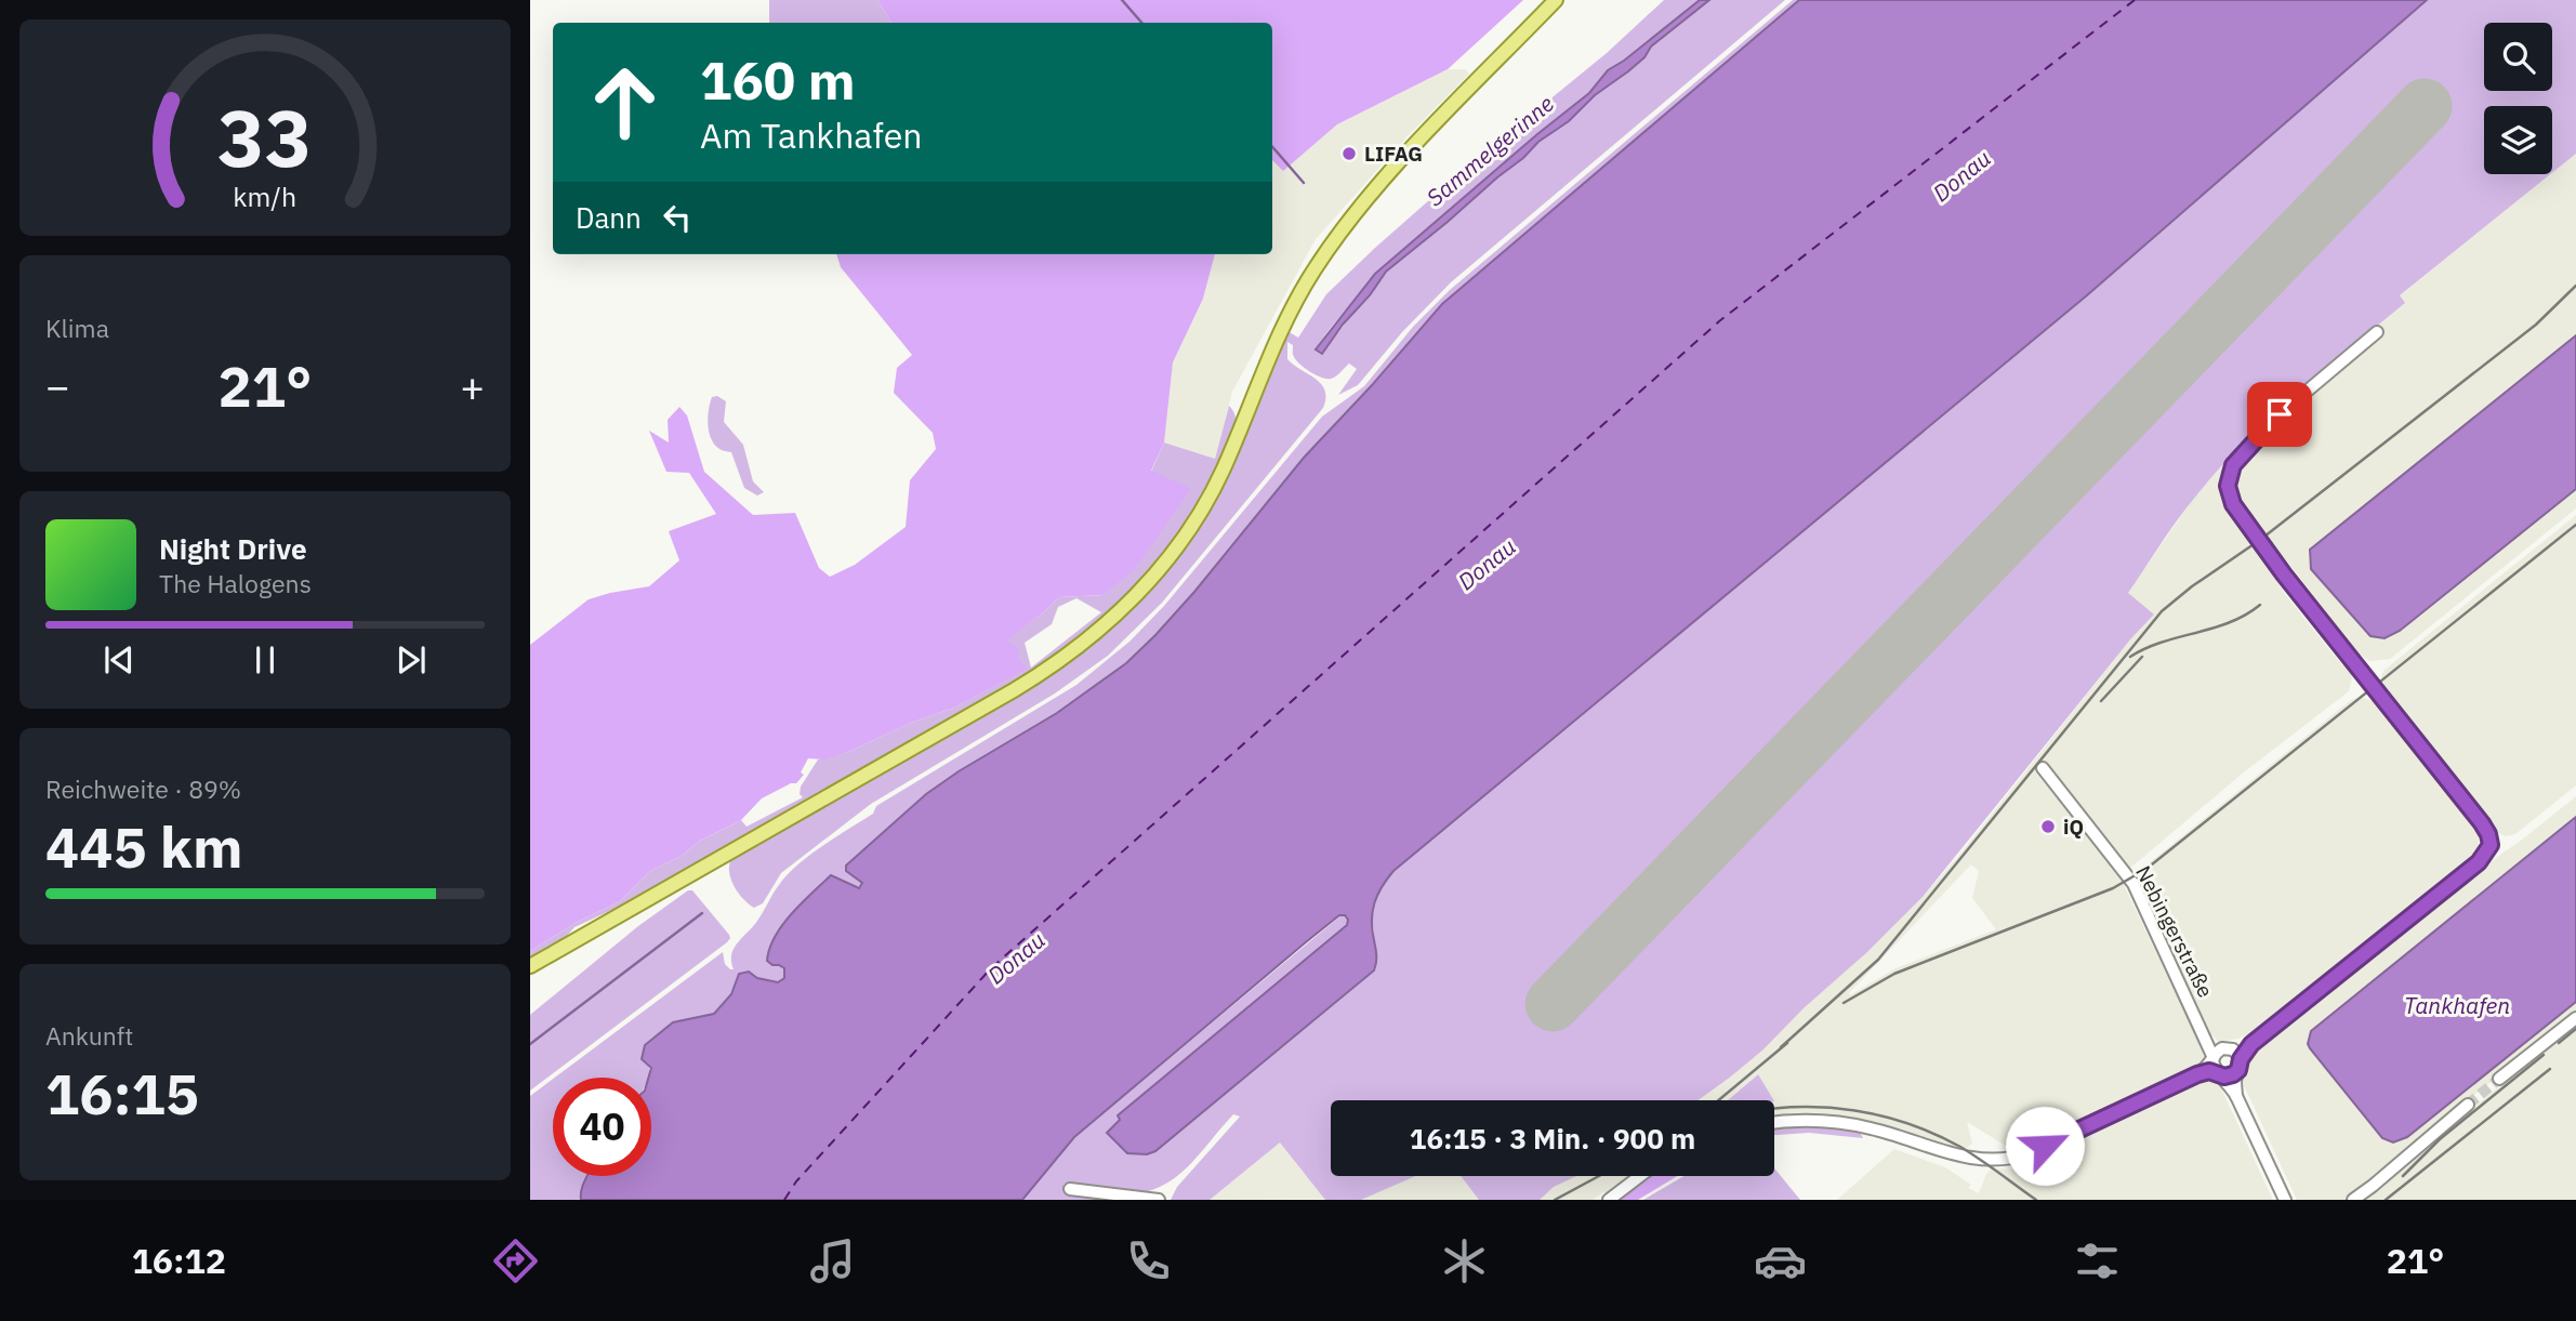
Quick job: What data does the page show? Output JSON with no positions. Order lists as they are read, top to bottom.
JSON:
{
  "streets": {
    "street": ["Nebingerstraße"]
  },
  "water": ["Sammelgerinne", "Donau", "Tankhafen"],
  "places": ["LIFAG", "iQ"],
  "page": {
    "turn": ["160 m", "Am Tankhafen"],
    "then": "Dann",
    "tile": [
      "Klima",
      ["Reichweite · 89%", "445 km"],
      ["Ankunft", "16:15"]
    ],
    "heat": ["−", "21°", "+"],
    "song": ["Night Drive", "The Halogens"],
    "limit": "40",
    "trip": "16:15 · 3 Min. · 900 m",
    "tabs": ["16:12", "21°"],
    "gauge": ["33", "km/h"]
  }
}
